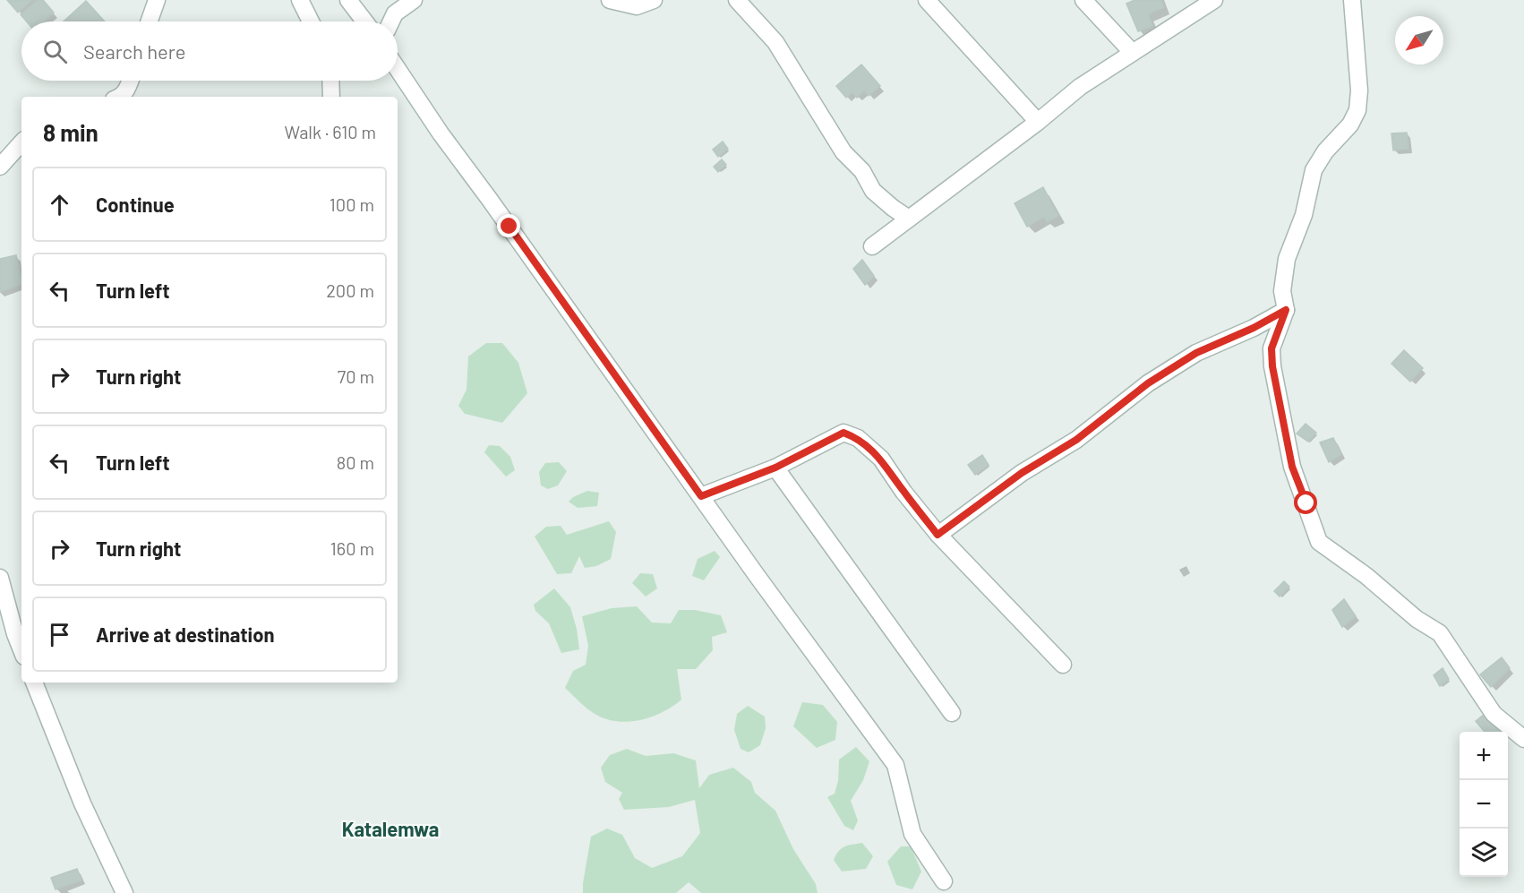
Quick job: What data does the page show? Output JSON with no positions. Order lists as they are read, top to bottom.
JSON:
{
  "districts": ["Katalemwa"],
  "north": "bottom left",
  "page": {
    "search": "Search here",
    "heading": ["8 min", "Walk · 610 m"],
    "list": [
      ["Continue", "100 m"],
      ["Turn left", "200 m"],
      ["Turn right", "70 m"],
      ["Turn left", "80 m"],
      ["Turn right", "160 m"],
      "Arrive at destination"
    ],
    "map_buttons": ["+", "−"]
  }
}
